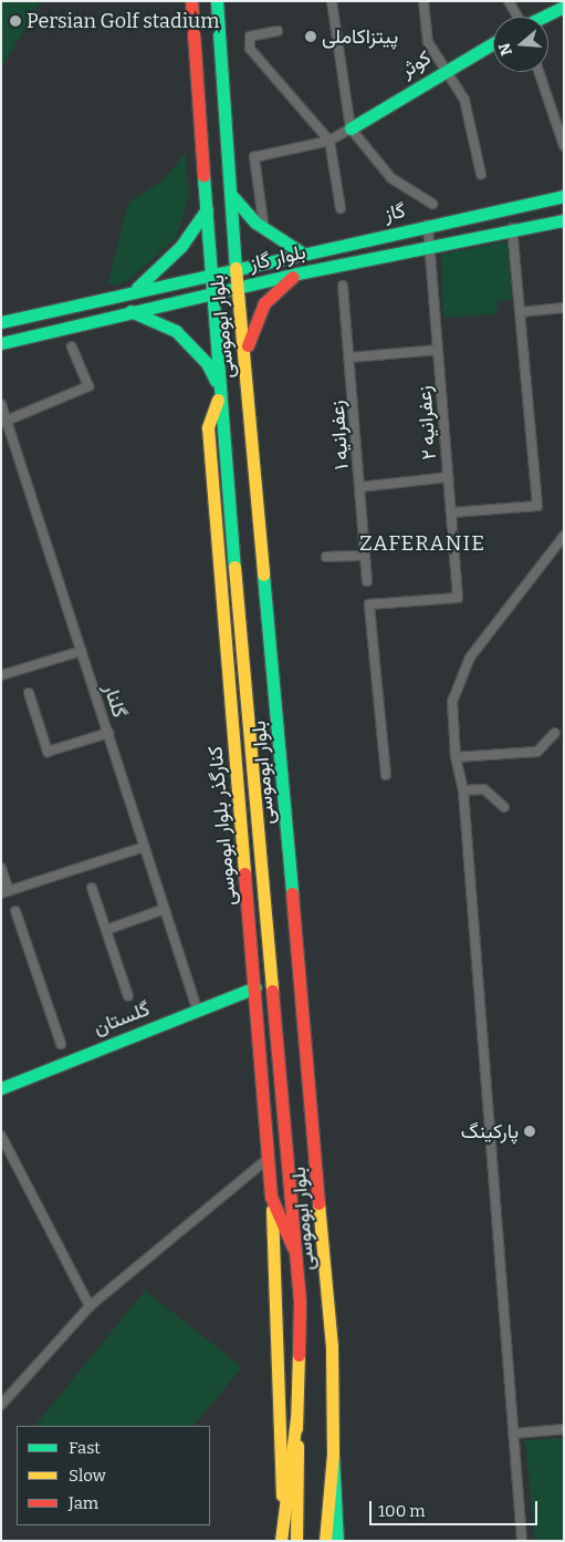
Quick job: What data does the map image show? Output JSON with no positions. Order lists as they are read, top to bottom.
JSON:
{
  "streets": {
    "main road": [
      "کوثر",
      "گاز",
      "بلوار گاز",
      "بلوار ابوموسی",
      "کنارگذر بلوار ابوموسی",
      "گلستان"
    ],
    "street": ["زعفرانیه ۲", "زعفرانیه ۱", "گلنار"]
  },
  "crossings": [
    ["گاز", "بلوار گاز"],
    ["گاز", "بلوار ابوموسی"],
    ["گاز", "زعفرانیه ۲"],
    ["بلوار گاز", "بلوار ابوموسی"],
    ["بلوار گاز", "زعفرانیه ۲"],
    ["بلوار ابوموسی", "کنارگذر بلوار ابوموسی"],
    ["گلنار", "گلستان"],
    ["کنارگذر بلوار ابوموسی", "گلستان"]
  ],
  "districts": ["ZAFERANIE"],
  "places": ["Persian Golf stadium", "پیتزاکاملی", "پارکینگ"],
  "legend": ["Fast", "Slow", "Jam"],
  "scale_bar": "100 m",
  "north": "left"
}
